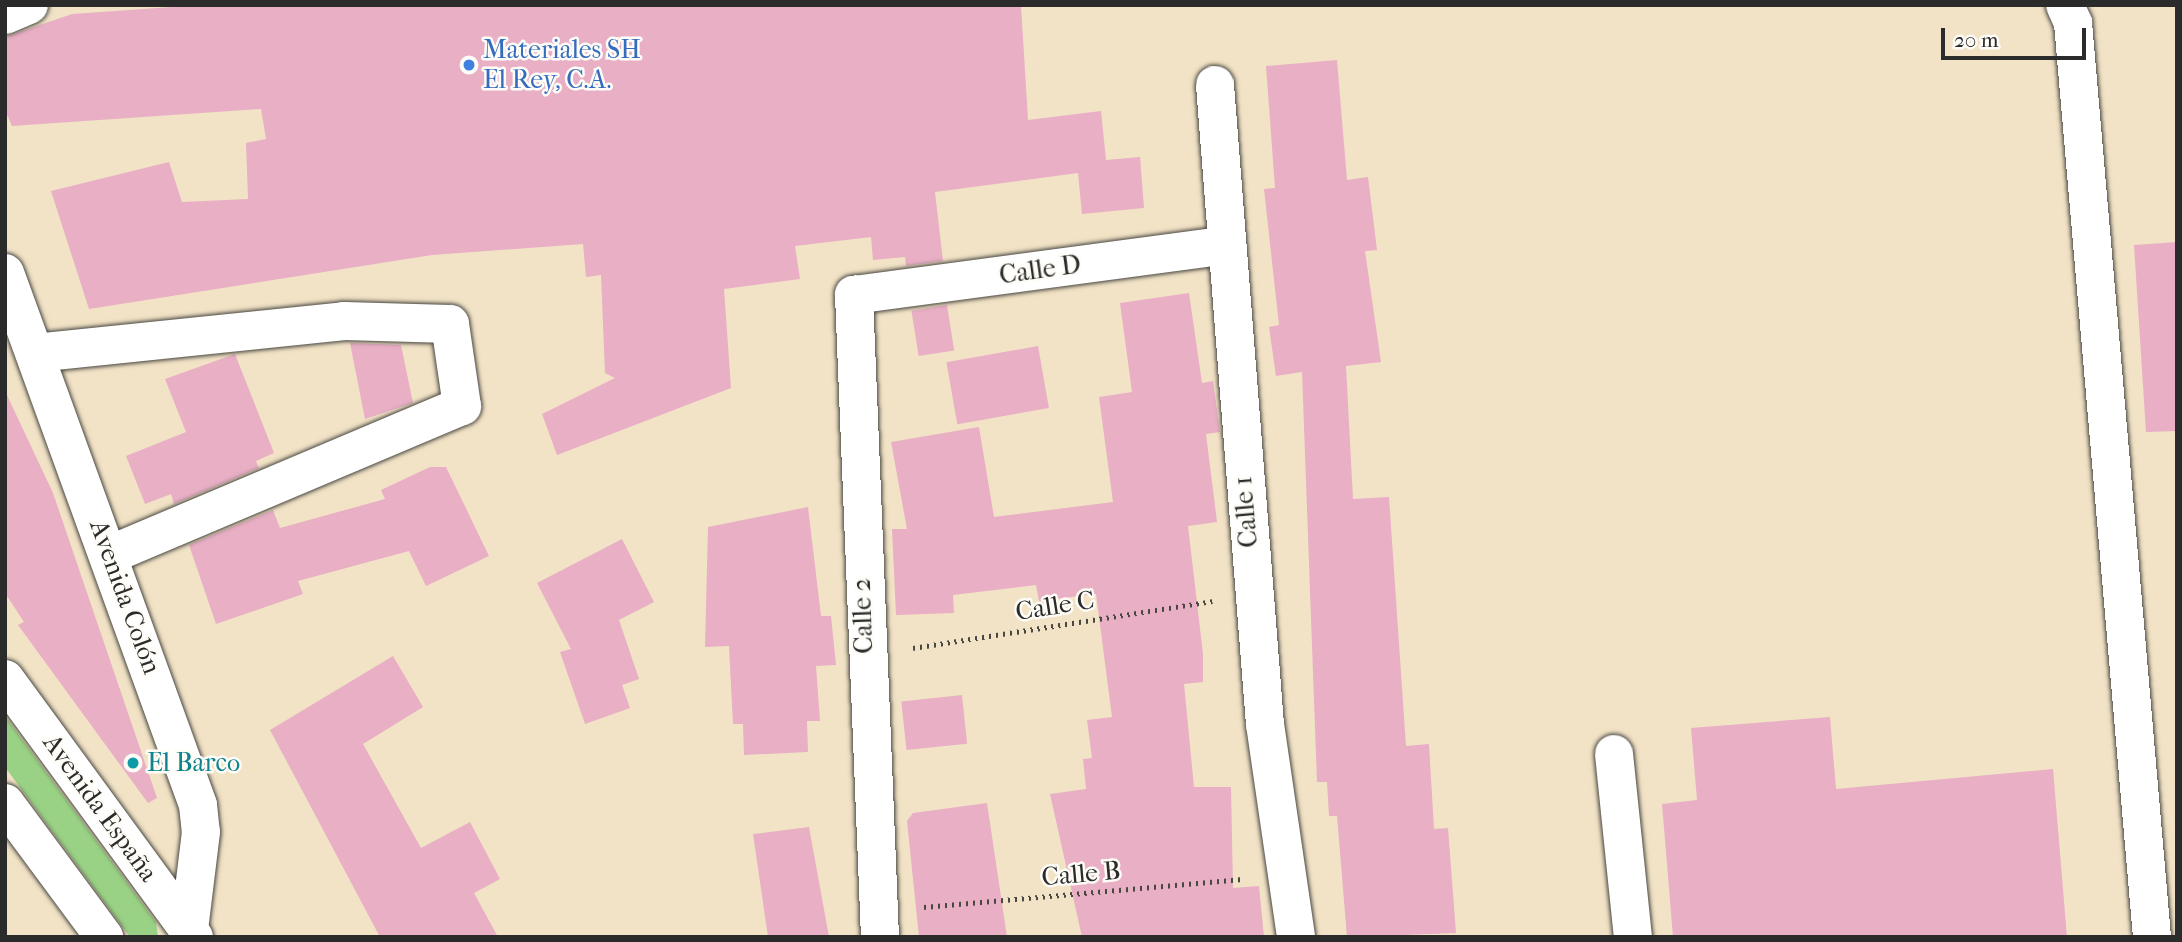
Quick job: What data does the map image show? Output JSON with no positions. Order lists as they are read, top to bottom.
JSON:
{
  "streets": {
    "street": [
      "Calle D",
      "Calle 1",
      "Avenida Colón",
      "Calle 2",
      "Avenida España"
    ],
    "path": ["Calle C", "Calle B"]
  },
  "crossings": [
    ["Calle D", "Calle 1"],
    ["Calle D", "Calle 2"],
    ["Calle 1", "Calle C"],
    ["Calle 1", "Calle B"],
    ["Avenida Colón", "Avenida España"],
    ["Calle C", "Calle 2"],
    ["Calle 2", "Calle B"]
  ],
  "places": ["Materiales SH El Rey, C.A.", "El Barco"],
  "scale_bar": "20 m"
}
